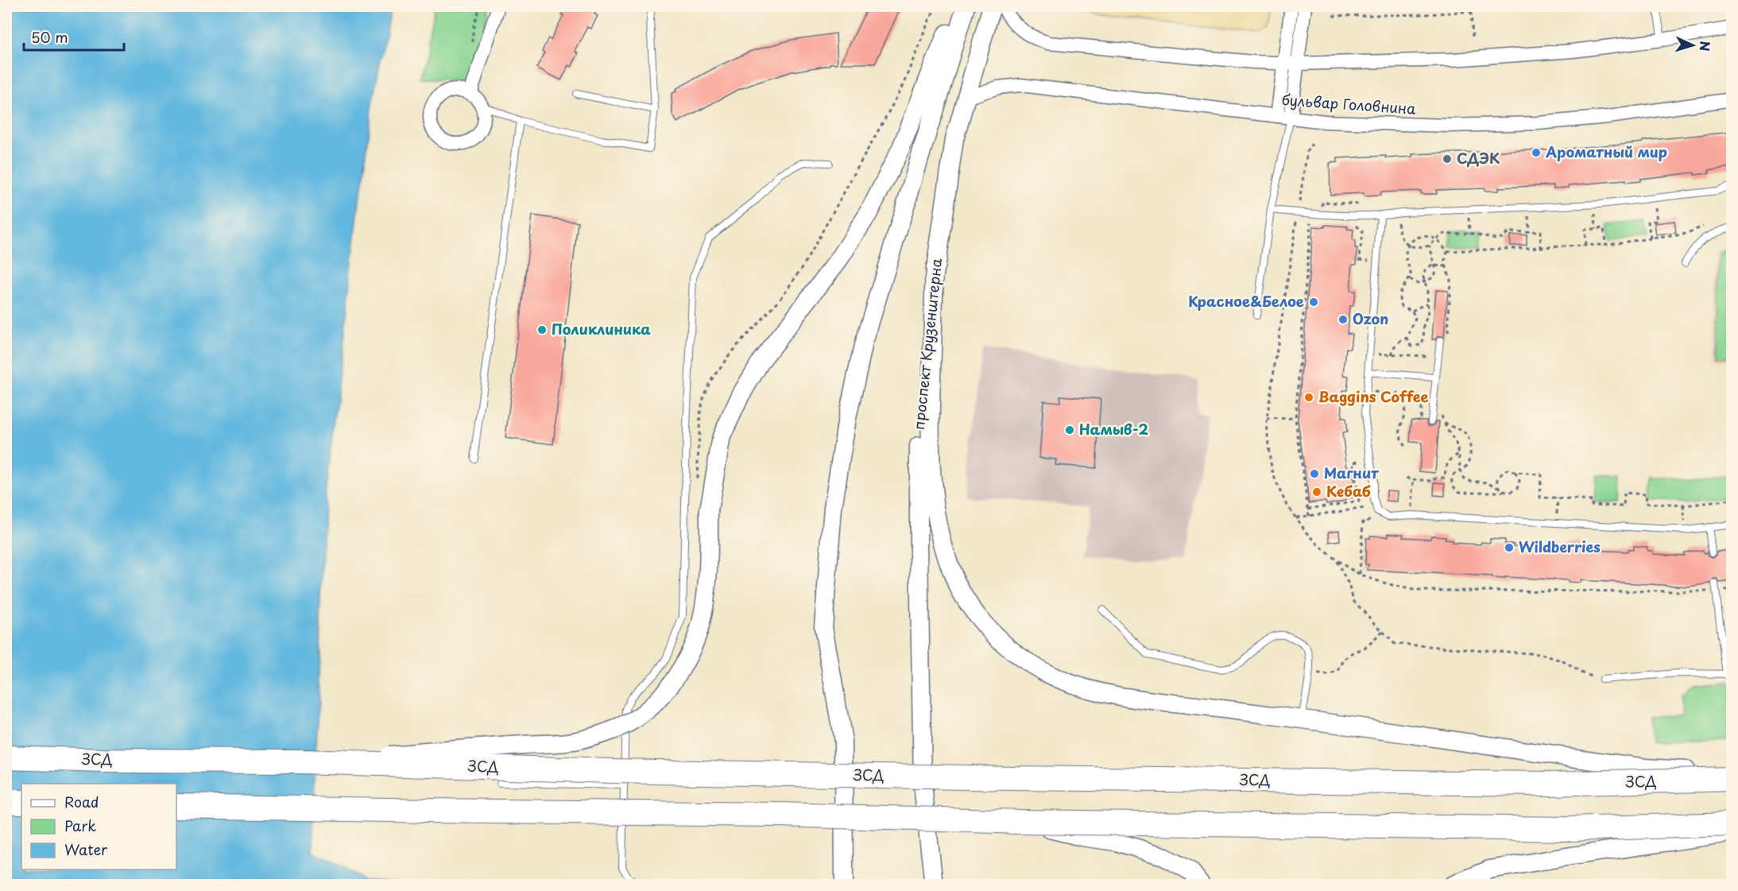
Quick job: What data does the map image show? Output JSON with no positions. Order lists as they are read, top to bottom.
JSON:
{
  "streets": {
    "highway": ["ЗСД"],
    "main road": ["проспект Крузенштерна"],
    "street": ["бульвар Головнина"]
  },
  "crossings": [
    ["бульвар Головнина", "проспект Крузенштерна"]
  ],
  "places": [
    "Ароматный мир",
    "СДЭК",
    "Красное&Белое",
    "Ozon",
    "Поликлиника",
    "Baggins Coffee",
    "Намыв-2",
    "Магнит",
    "Кебаб",
    "Wildberries"
  ],
  "legend": ["Road", "Park", "Water"],
  "scale_bar": "50 m",
  "north": "right"
}
